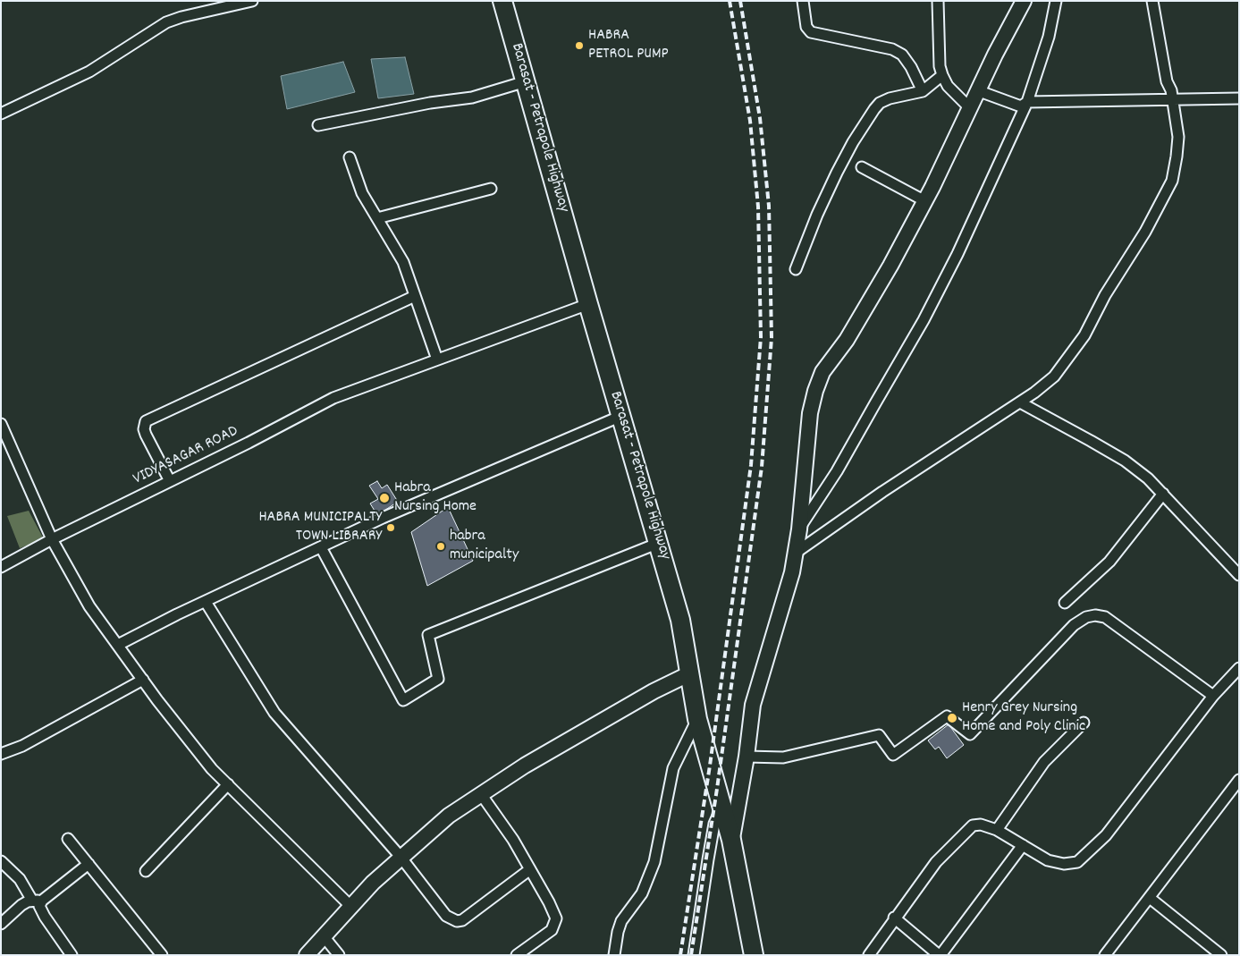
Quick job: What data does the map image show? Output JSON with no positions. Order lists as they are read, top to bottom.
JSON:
{
  "streets": {
    "highway": ["Barasat - Petrapole Highway"],
    "street": ["VIDYASAGAR ROAD"]
  },
  "crossings": [
    ["Barasat - Petrapole Highway", "VIDYASAGAR ROAD"]
  ],
  "places": [
    "HABRA PETROL PUMP",
    "Habra Nursing Home",
    "HABRA MUNICIPALTY TOWN LIBRARY",
    "habra municipalty",
    "Henry Grey Nursing Home and Poly Clinic"
  ]
}
